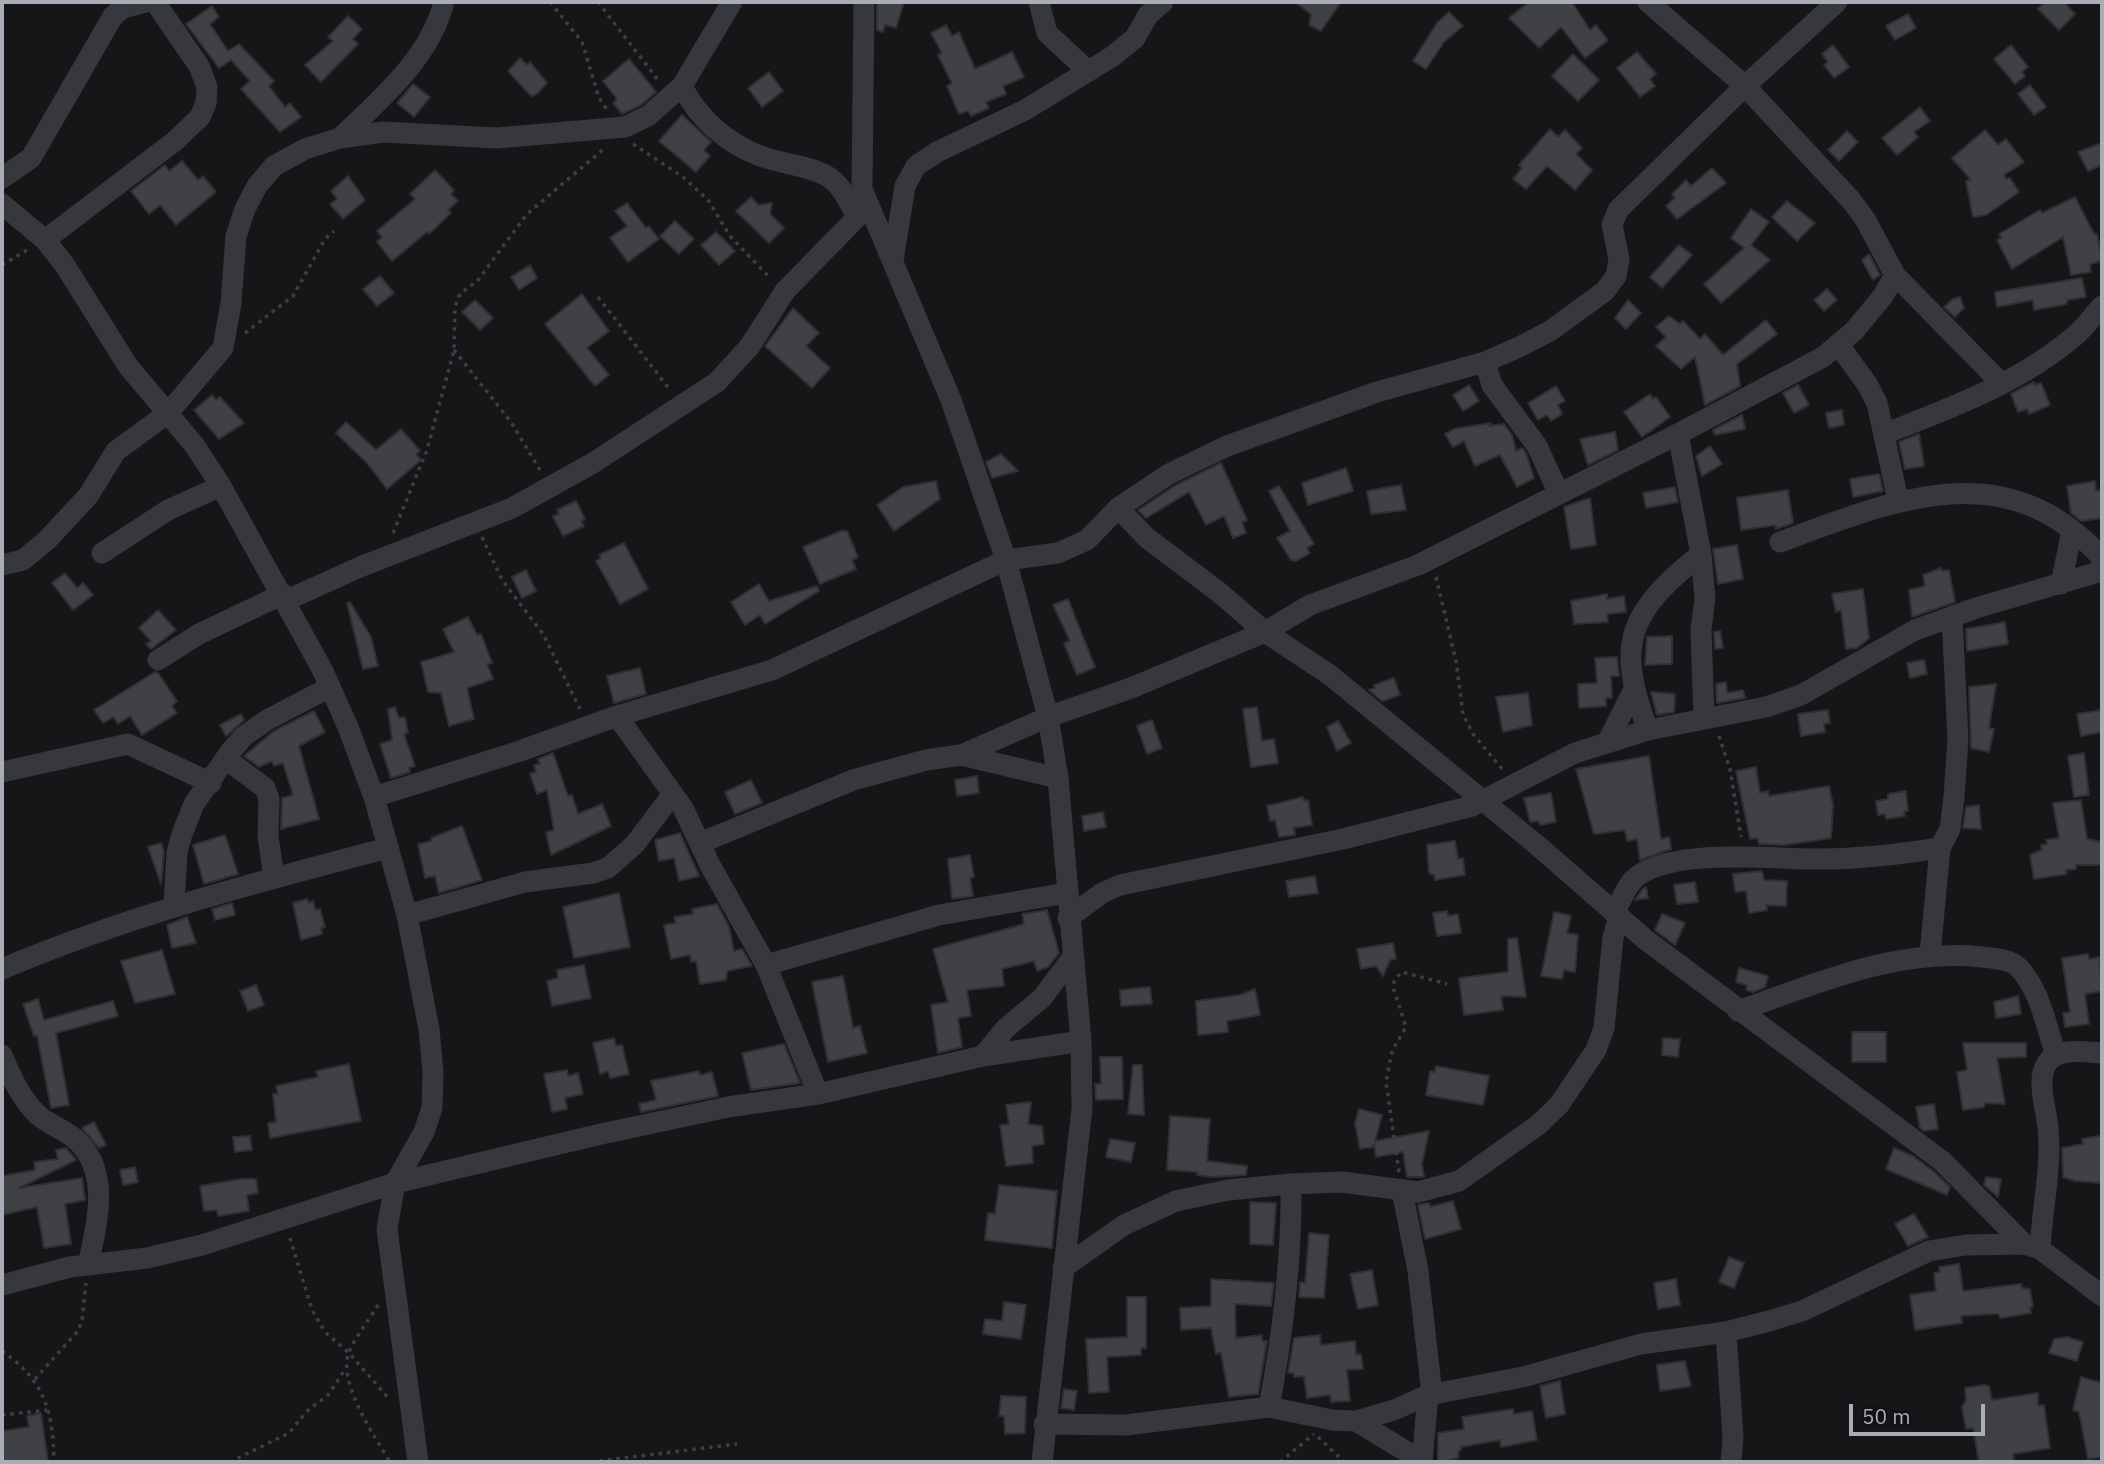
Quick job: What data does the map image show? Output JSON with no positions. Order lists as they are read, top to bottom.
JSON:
{
  "scale_bar": "50 m"
}
